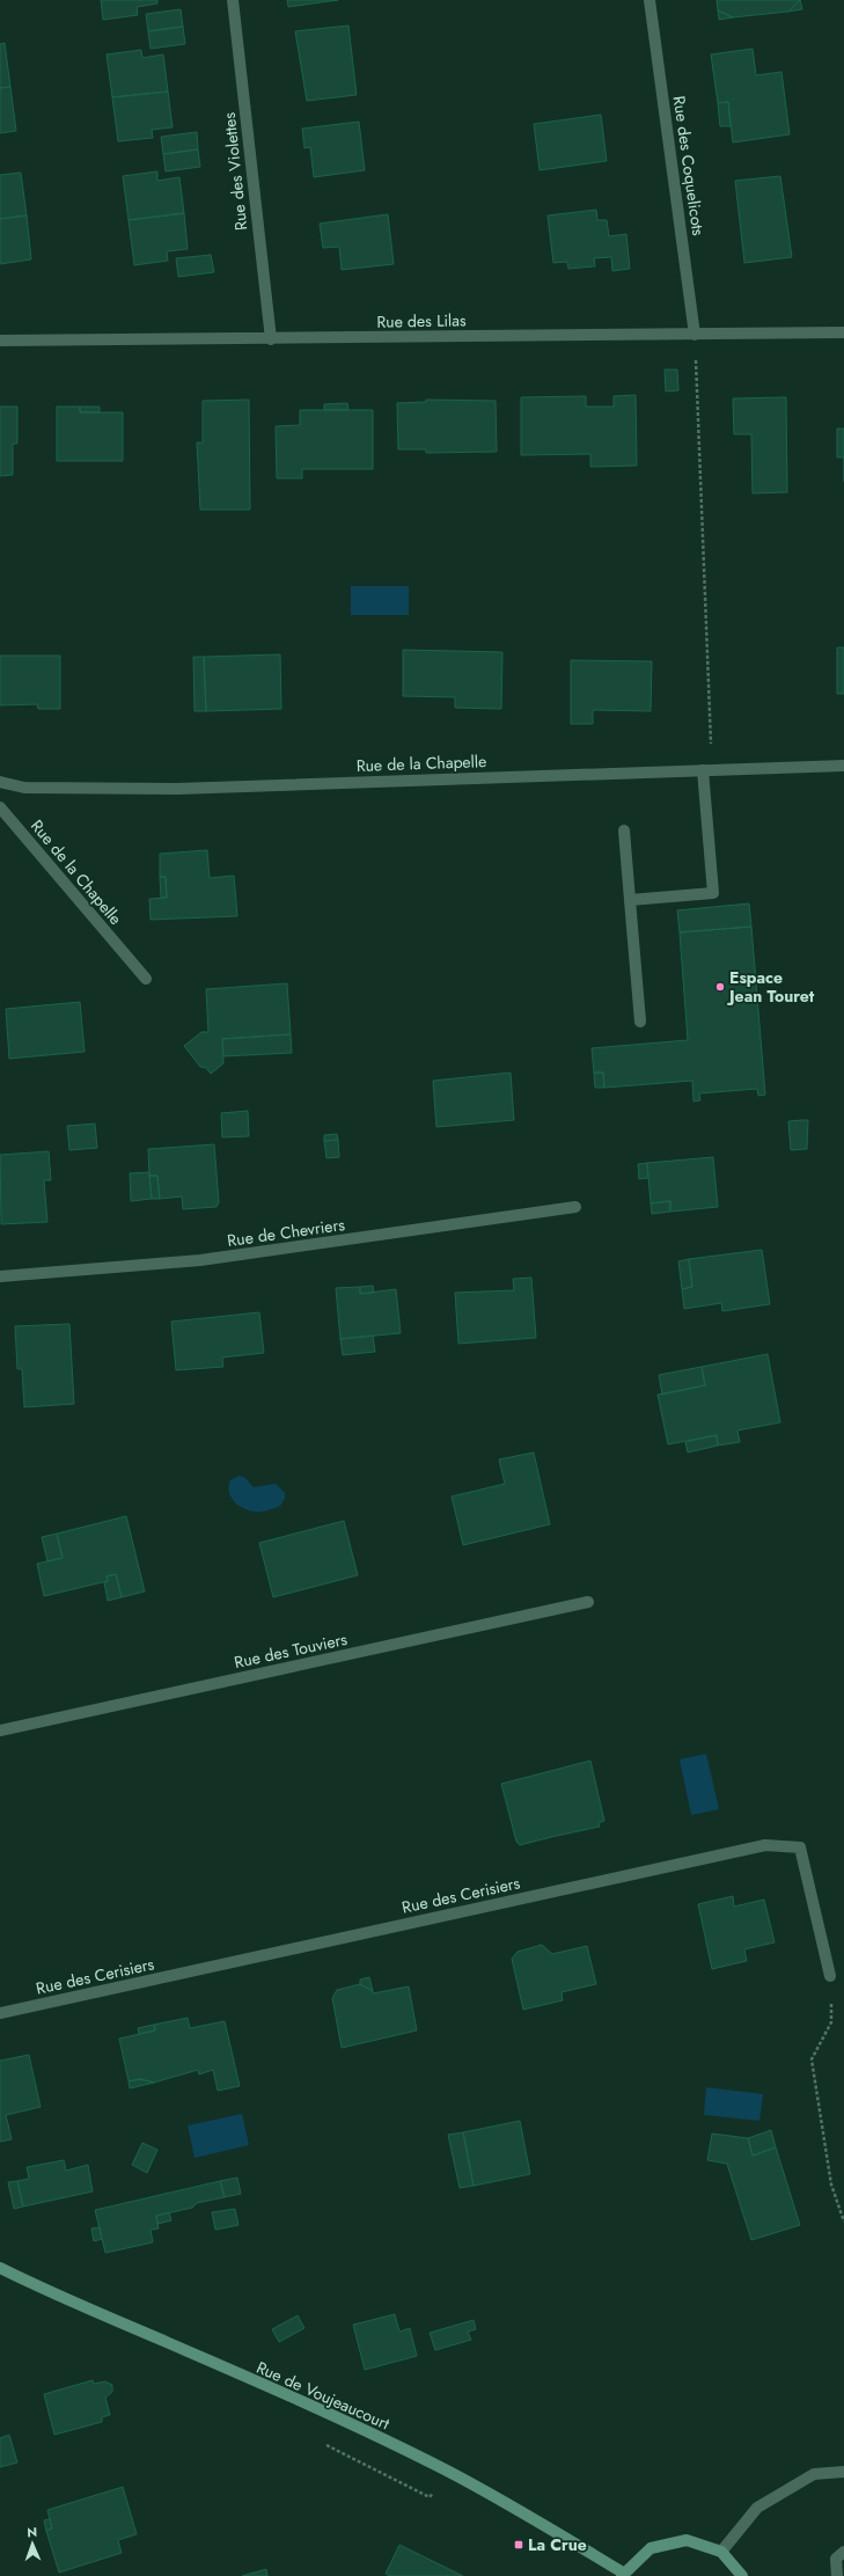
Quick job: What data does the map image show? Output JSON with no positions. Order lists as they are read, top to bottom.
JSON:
{
  "streets": {
    "main road": ["Rue de Voujeaucourt"],
    "street": [
      "Rue des Coquelicots",
      "Rue des Violettes",
      "Rue des Lilas",
      "Rue de la Chapelle",
      "Rue de Chevriers",
      "Rue des Touviers",
      "Rue des Cerisiers"
    ]
  },
  "crossings": [
    ["Rue des Coquelicots", "Rue des Lilas"],
    ["Rue des Violettes", "Rue des Lilas"]
  ],
  "places": {
    "other": ["Espace Jean Touret"],
    "transit": ["La Crue"]
  },
  "north": "top"
}
